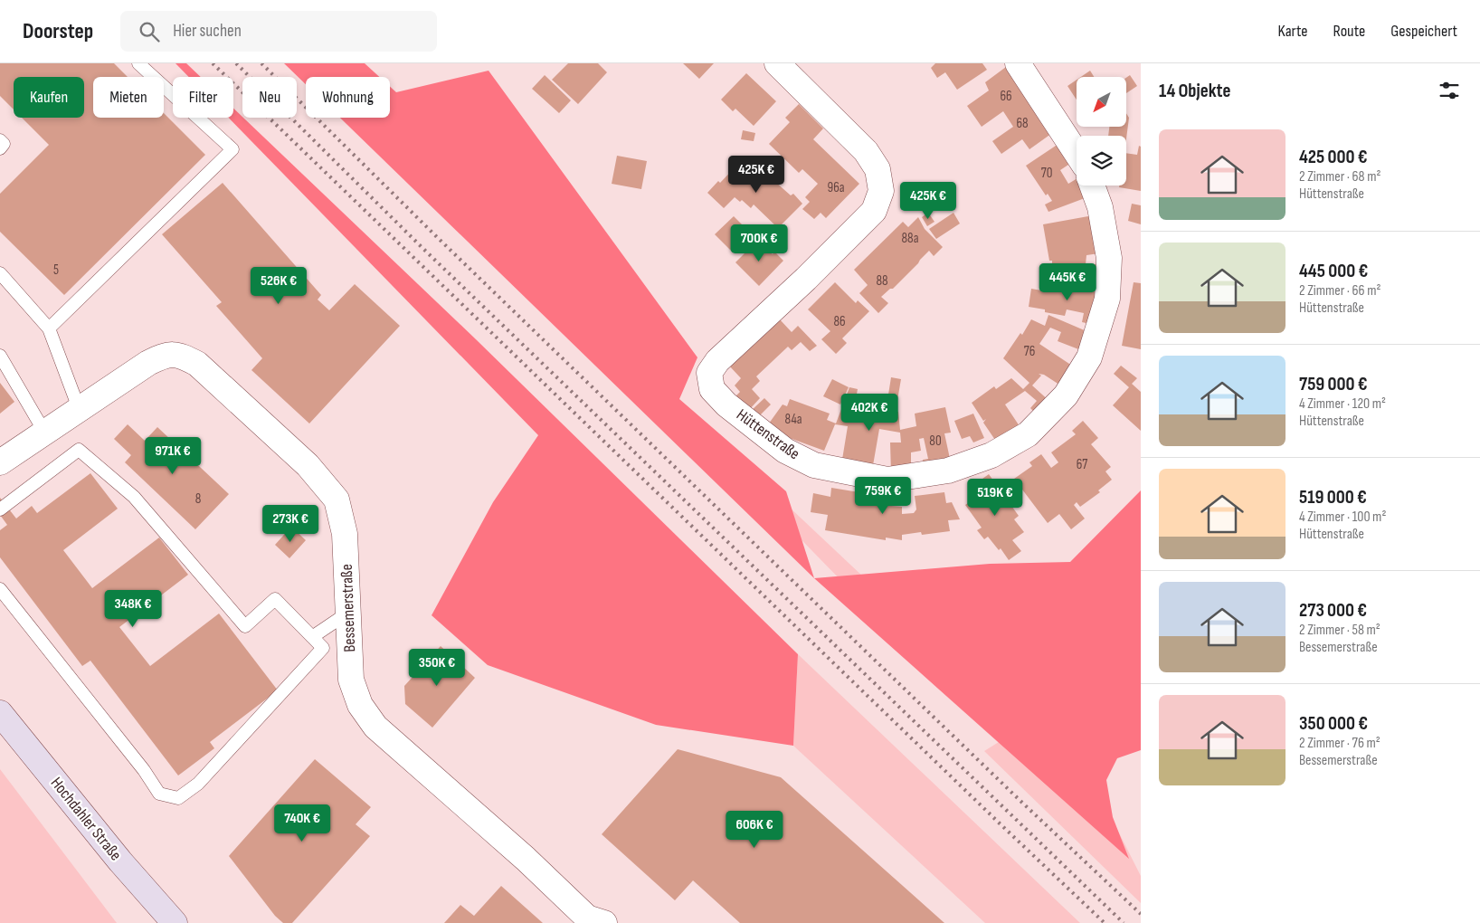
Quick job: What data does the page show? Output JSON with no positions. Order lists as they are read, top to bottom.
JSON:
{
  "streets": {
    "main road": ["Hochdahler Straße"],
    "street": ["Hüttenstraße", "Bessemerstraße"]
  },
  "house_numbers": [
    "66",
    "68",
    "70",
    "96a",
    "88a",
    "5",
    "88",
    "86",
    "76",
    "84a",
    "80",
    "67",
    "8"
  ],
  "north": "bottom left",
  "page": {
    "header": "Doorstep",
    "search": "Hier suchen",
    "nav": ["Karte", "Route", "Gespeichert"],
    "heading": "14 Objekte",
    "chip": [
      "Kaufen",
      "Mieten",
      "Filter",
      "Neu",
      "Wohnung"
    ],
    "list": [
      {
        "name": "425 000 €",
        "note": "2 Zimmer · 68 m² · Hüttenstraße"
      },
      {
        "name": "445 000 €",
        "note": "2 Zimmer · 66 m² · Hüttenstraße"
      },
      {
        "name": "759 000 €",
        "note": "4 Zimmer · 120 m² · Hüttenstraße"
      },
      {
        "name": "519 000 €",
        "note": "4 Zimmer · 100 m² · Hüttenstraße"
      },
      {
        "name": "273 000 €",
        "note": "2 Zimmer · 58 m² · Bessemerstraße"
      },
      {
        "name": "350 000 €",
        "note": "2 Zimmer · 76 m² · Bessemerstraße"
      }
    ],
    "price": [
      "425K €",
      "425K €",
      "700K €",
      "445K €",
      "526K €",
      "402K €",
      "971K €",
      "759K €",
      "519K €",
      "273K €",
      "348K €",
      "350K €",
      "740K €",
      "606K €"
    ]
  }
}
